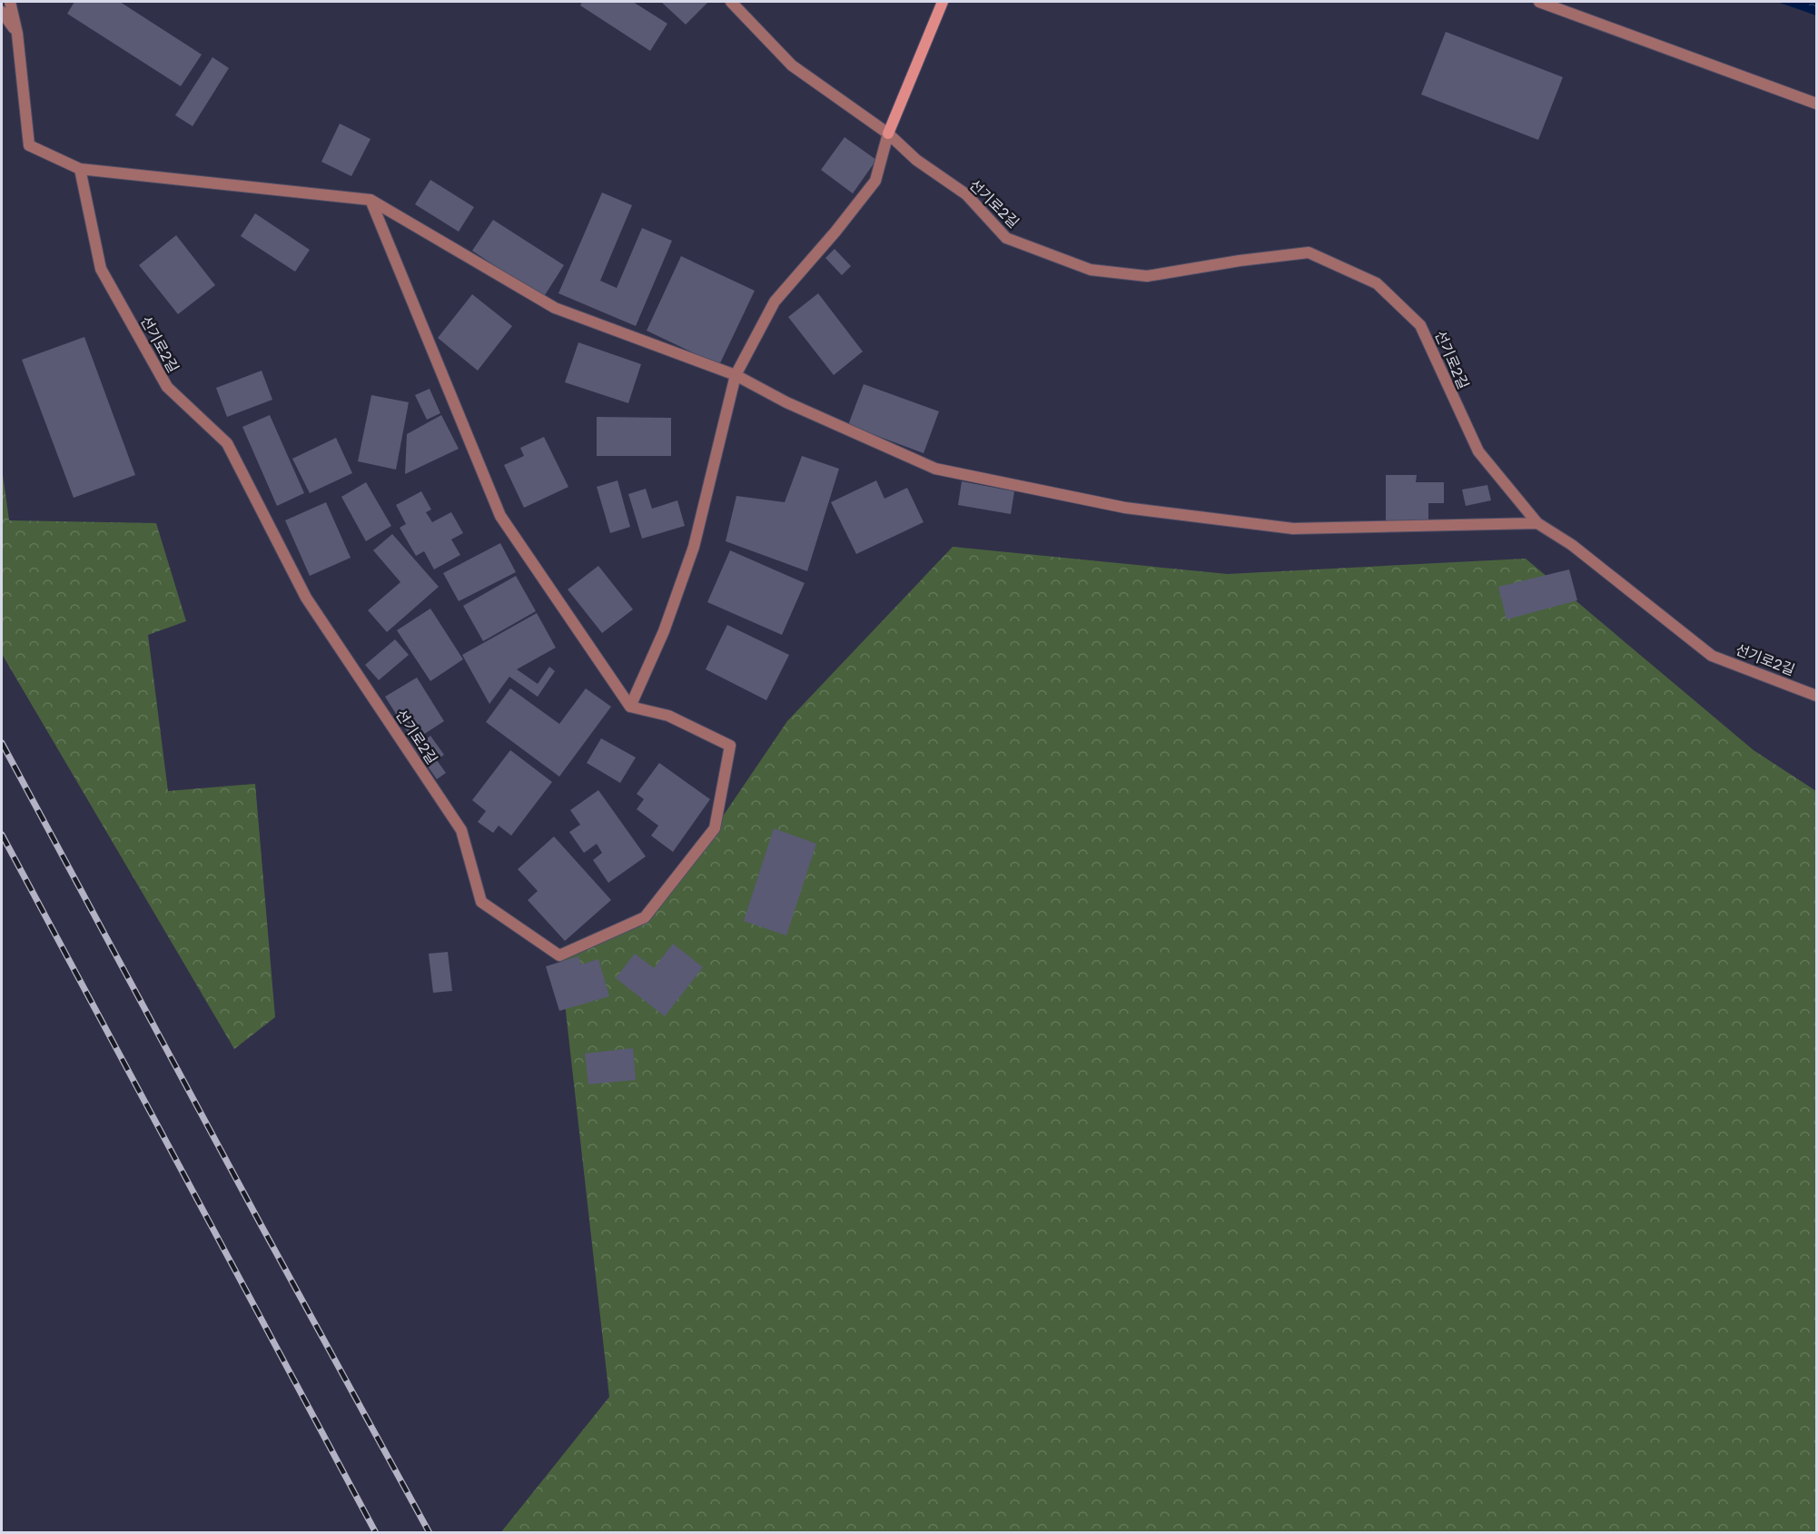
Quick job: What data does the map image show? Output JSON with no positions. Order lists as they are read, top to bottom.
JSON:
{
  "streets": {
    "street": ["선기로2길"]
  }
}
